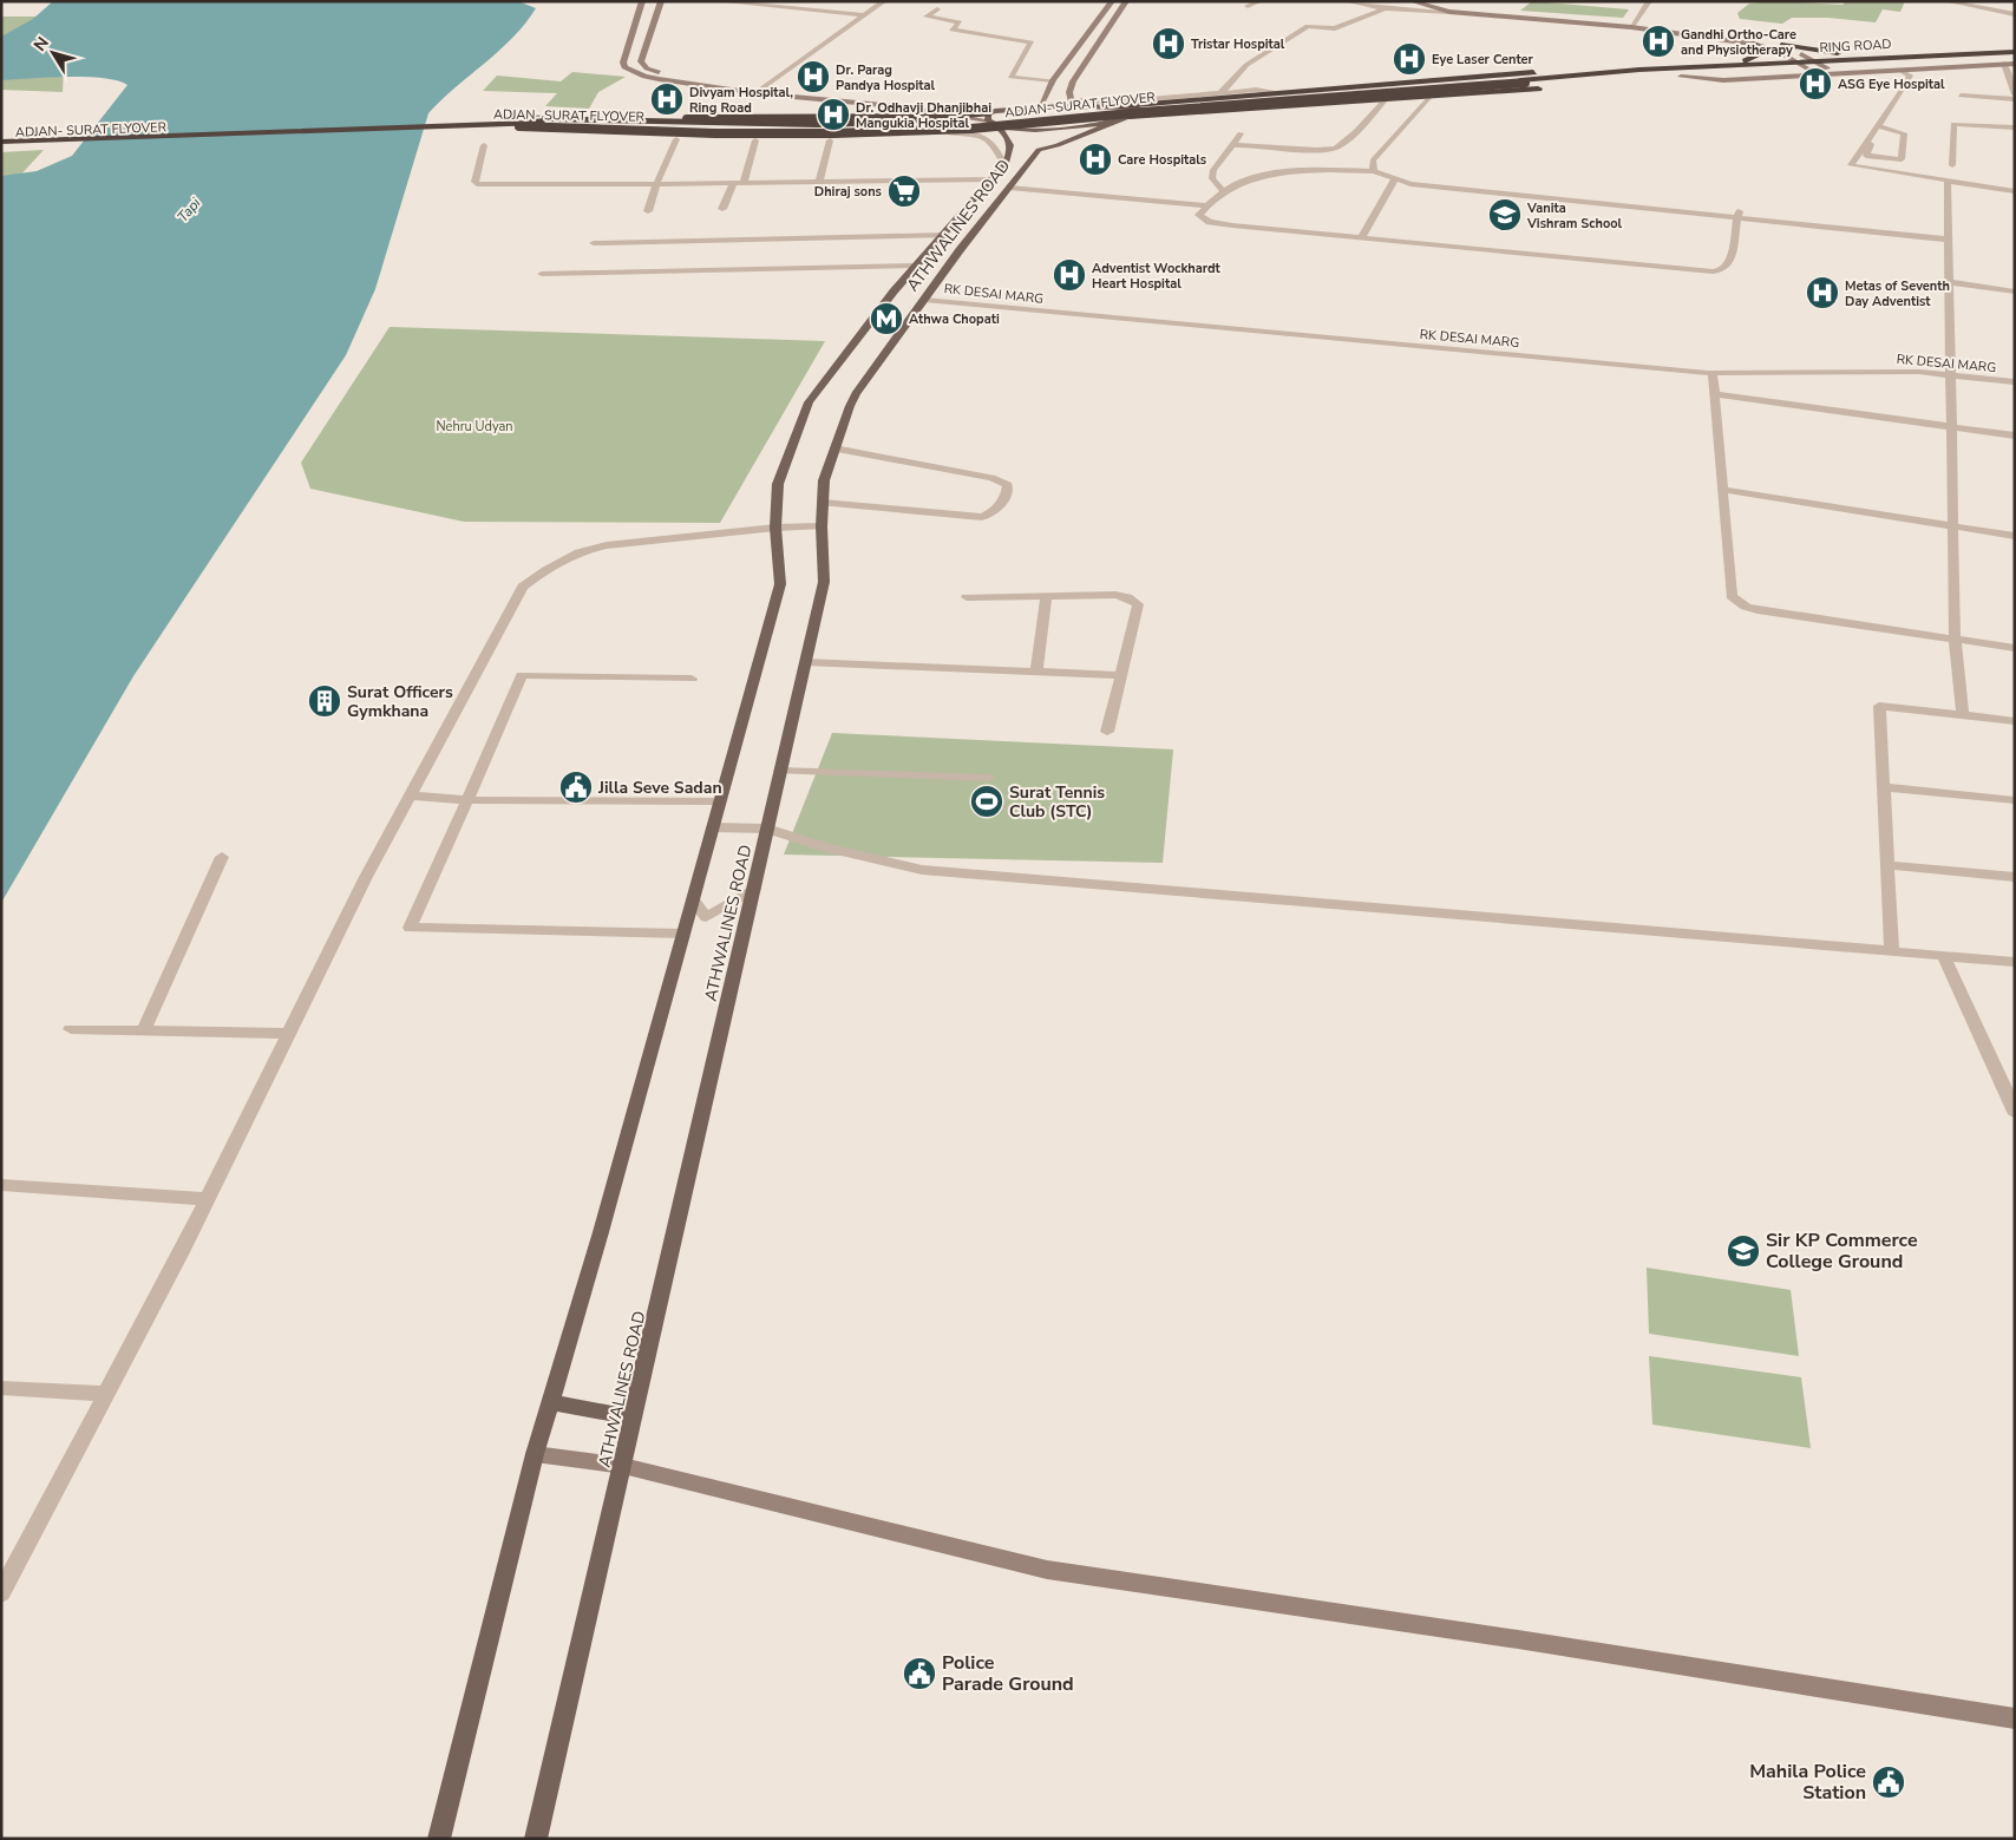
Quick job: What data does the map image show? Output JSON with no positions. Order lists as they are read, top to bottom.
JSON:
{
  "streets": {
    "highway": ["RING ROAD", "ADJAN- SURAT FLYOVER"],
    "main road": ["ATHWALINES ROAD"],
    "street": ["RK DESAI MARG"]
  },
  "crossings": [
    ["RING ROAD", "ADJAN- SURAT FLYOVER"],
    ["ATHWALINES ROAD", "RK DESAI MARG"]
  ],
  "water": ["Tapi"],
  "parks": ["Nehru Udyan"],
  "places": {
    "hospital": [
      "Gandhi Ortho-Care and Physiotherapy",
      "Tristar Hospital",
      "Eye Laser Center",
      "Dr. Parag Pandya Hospital",
      "ASG Eye Hospital",
      "Divyam Hospital, Ring Road",
      "Dr. Odhavji Dhanjibhai Mangukia Hospital",
      "Care Hospitals",
      "Adventist Wockhardt Heart Hospital",
      "Metas of Seventh Day Adventist"
    ],
    "supermarket": ["Dhiraj sons"],
    "school or university": ["Vanita Vishram School", "Sir KP Commerce College Ground"],
    "metro station": ["Athwa Chopati"],
    "building": ["Surat Officers Gymkhana"],
    "public building": ["Jilla Seve Sadan", "Police Parade Ground", "Mahila Police Station"],
    "sports": ["Surat Tennis Club (STC)"]
  },
  "north": "top left"
}
